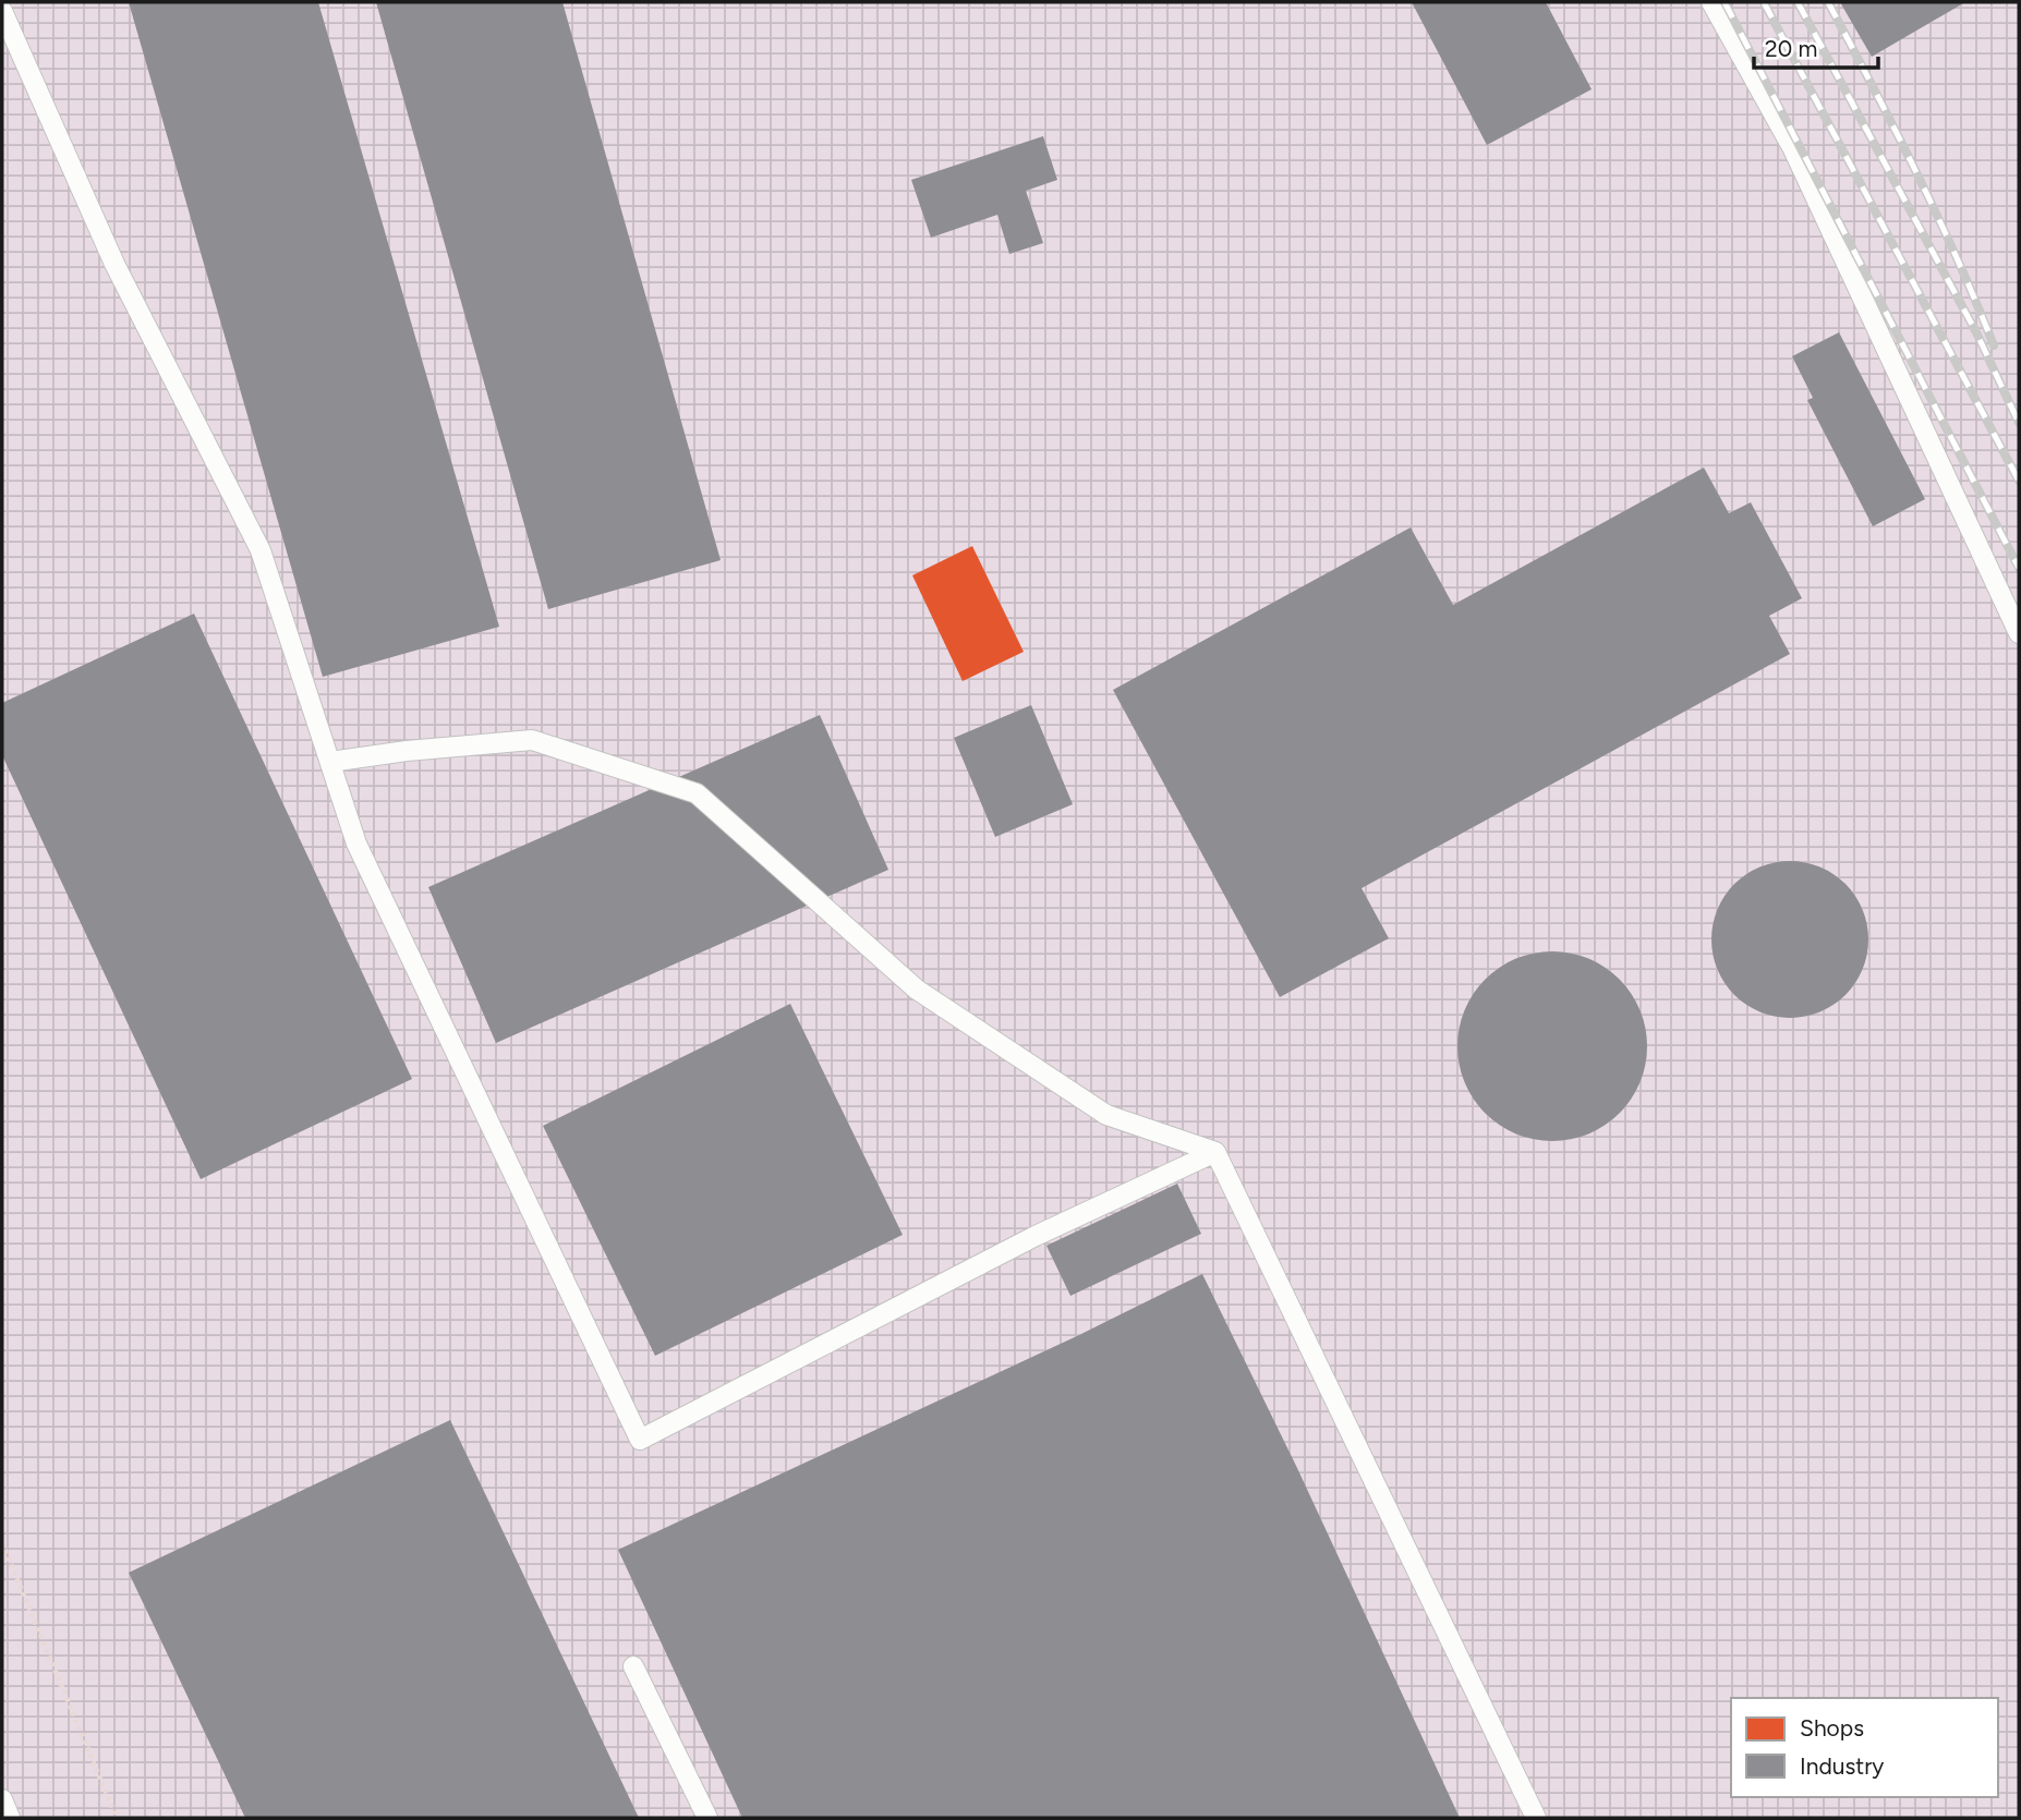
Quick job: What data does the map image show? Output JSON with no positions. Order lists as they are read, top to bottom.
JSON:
{
  "legend": ["Shops", "Industry"],
  "scale_bar": "20 m"
}
